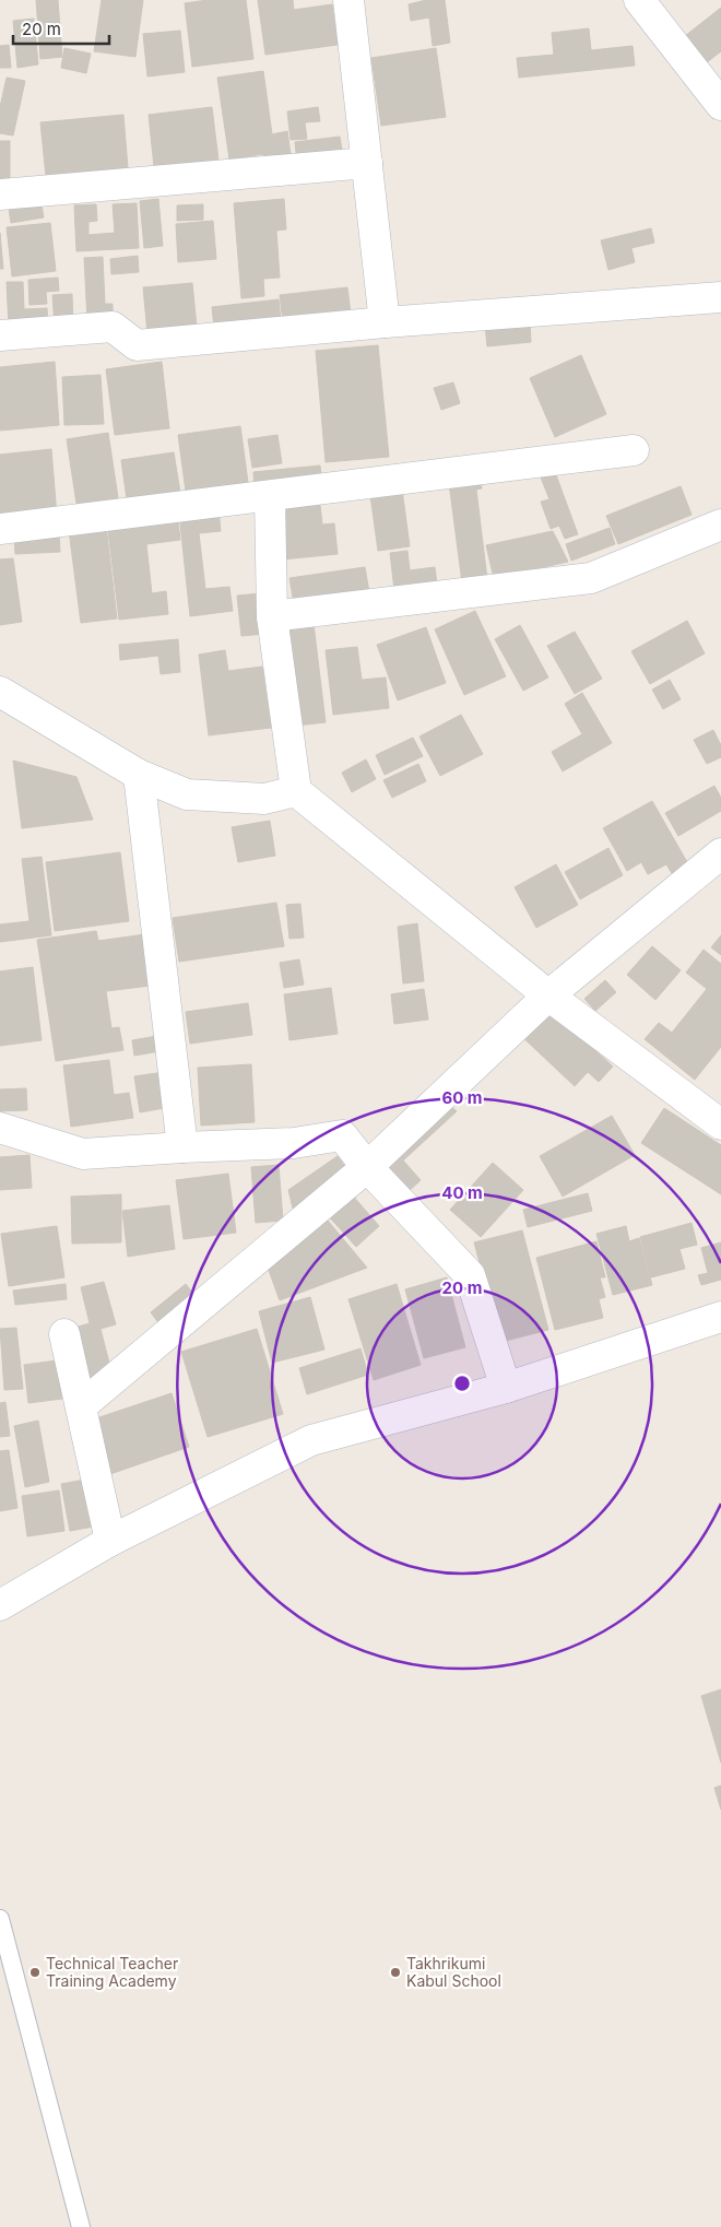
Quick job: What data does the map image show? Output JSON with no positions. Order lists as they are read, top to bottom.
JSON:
{
  "places": ["Technical Teacher Training Academy", "Takhrikumi Kabul School"],
  "scale_bar": "20 m",
  "rings": ["60 m", "40 m", "20 m"]
}
